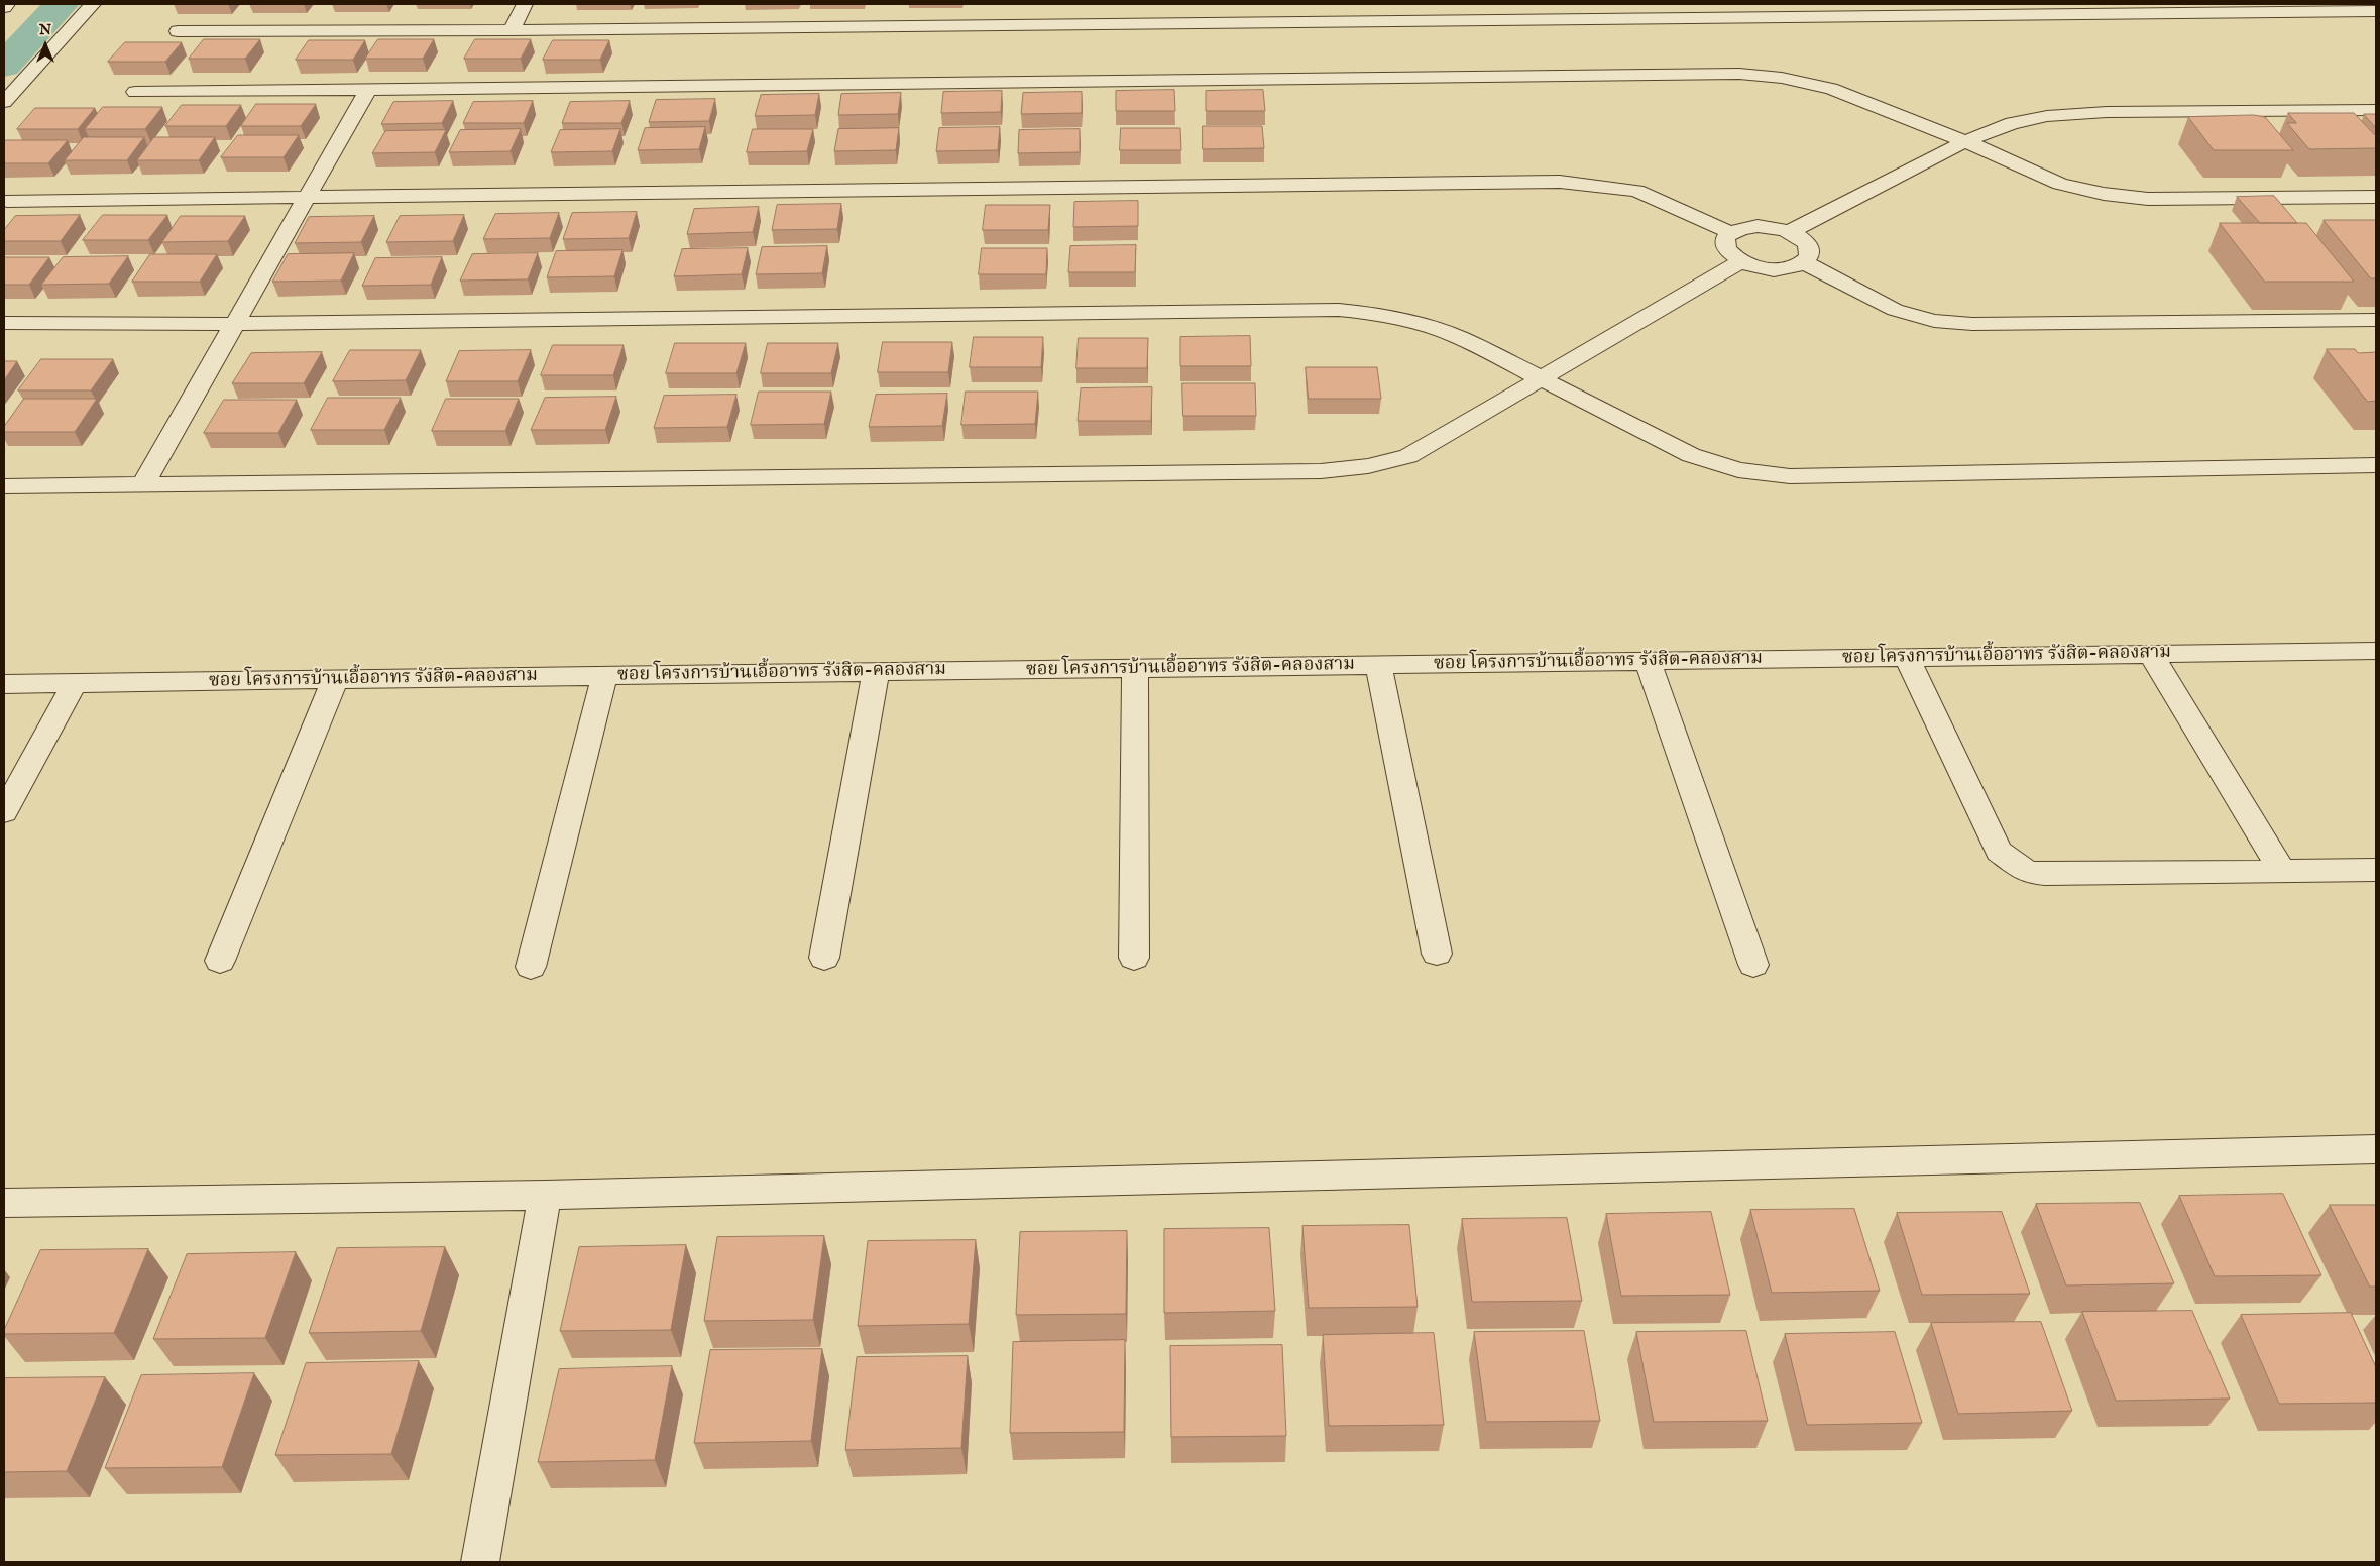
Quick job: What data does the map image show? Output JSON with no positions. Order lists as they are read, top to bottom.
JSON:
{
  "streets": {
    "street": ["ซอย โครงการบ้านเอื้ออาทร รังสิต-คลองสาม"]
  },
  "north": "top"
}
